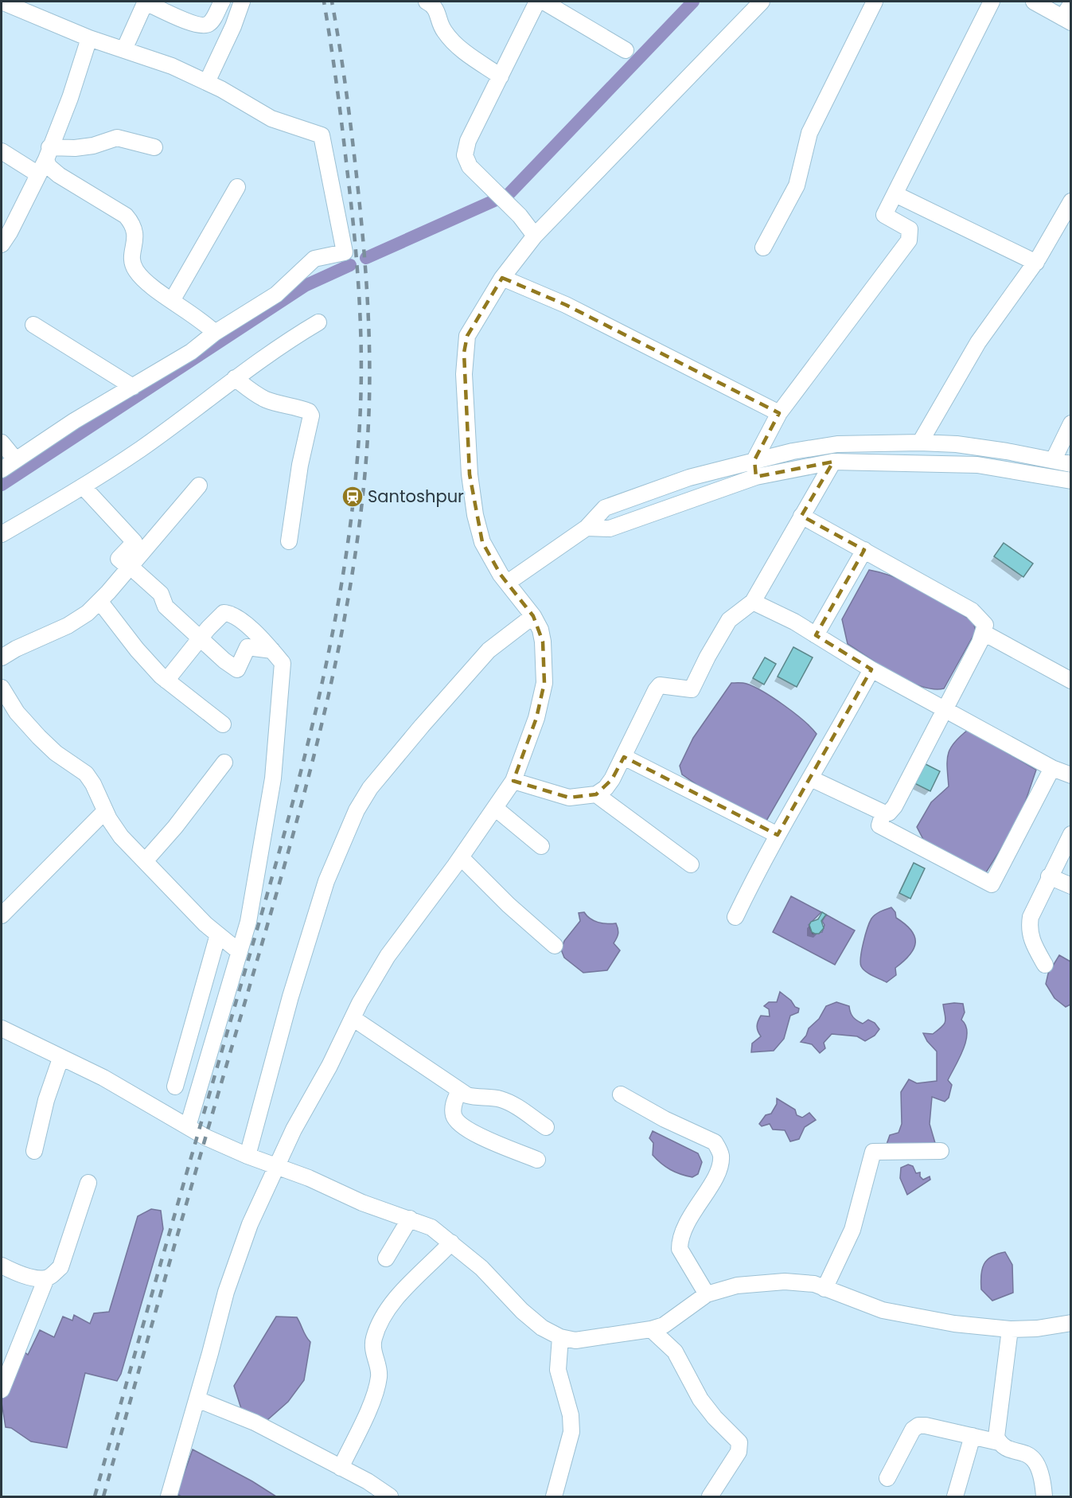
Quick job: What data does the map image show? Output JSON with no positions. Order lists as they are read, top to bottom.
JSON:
{
  "places": {
    "station": ["Santoshpur"]
  }
}
